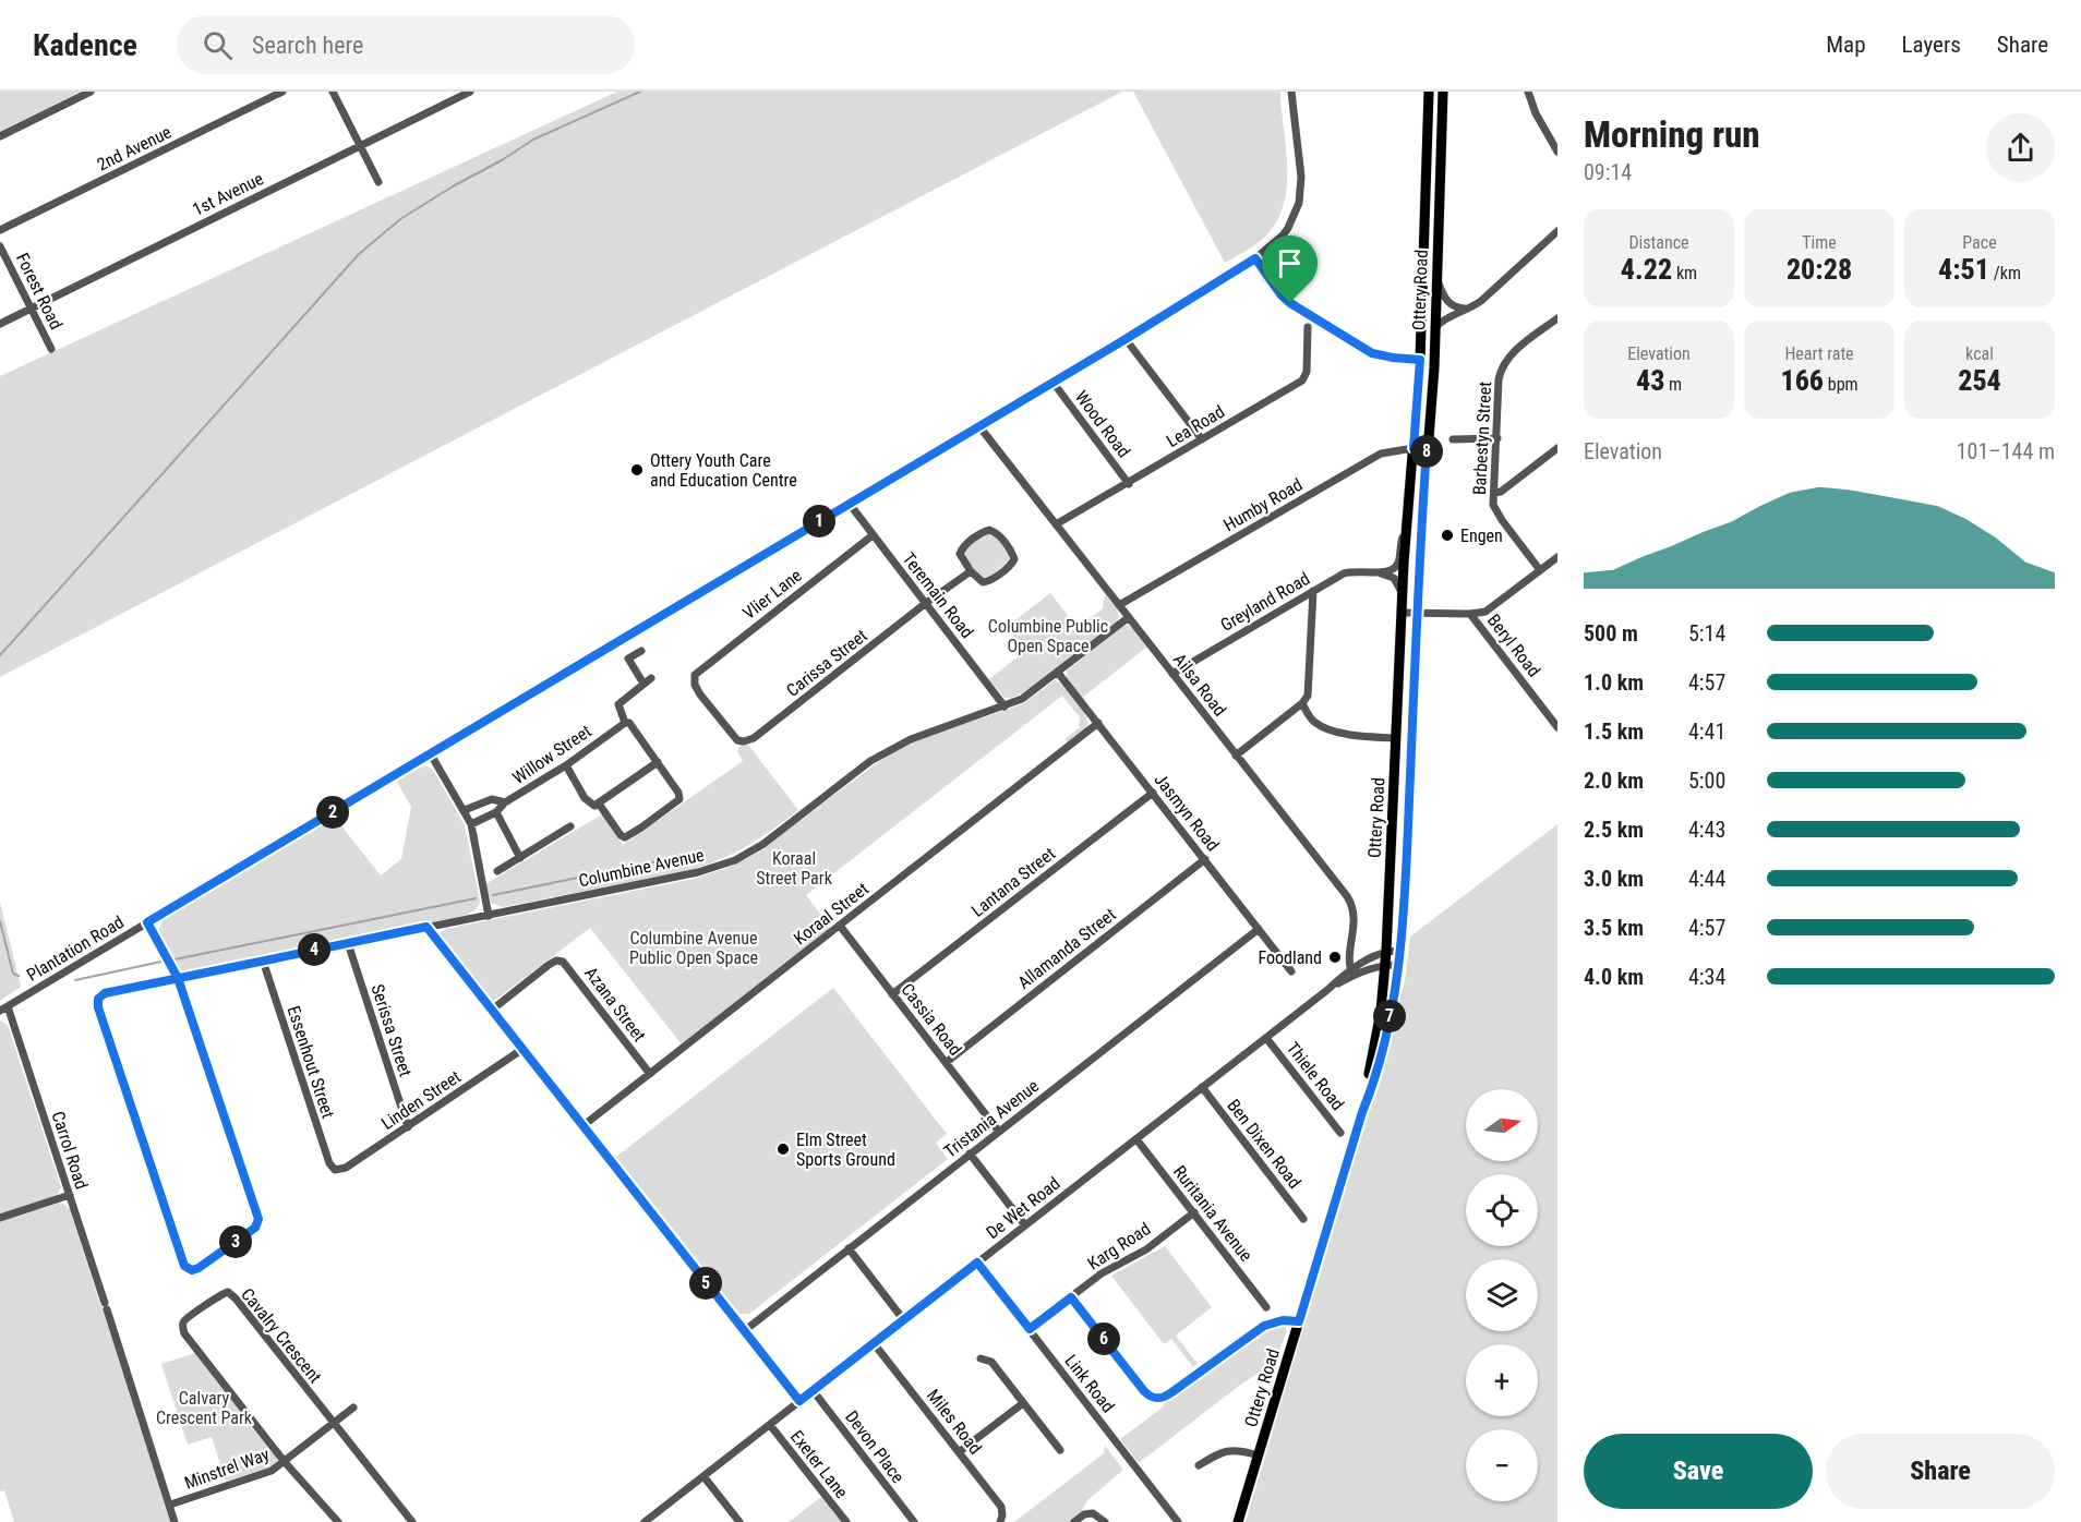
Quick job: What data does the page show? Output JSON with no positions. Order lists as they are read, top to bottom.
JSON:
{
  "streets": {
    "main road": ["Ottery Road"],
    "street": [
      "2nd Avenue",
      "1st Avenue",
      "Forest Road",
      "Wood Road",
      "Lea Road",
      "Barbestyn Street",
      "Humby Road",
      "Vlier Lane",
      "Teremain Road",
      "Greyland Road",
      "Beryl Road",
      "Carissa Street",
      "Ailsa Road",
      "Willow Street",
      "Jasmyn Road",
      "Columbine Avenue",
      "Lantana Street",
      "Koraal Street",
      "Plantation Road",
      "Allamanda Street",
      "Azana Street",
      "Cassia Road",
      "Serissa Street",
      "Essenhout Street",
      "Thiele Road",
      "Linden Street",
      "Tristania Avenue",
      "Ben Dixen Road",
      "Carrol Road",
      "De Wet Road",
      "Ruritania Avenue",
      "Karg Road",
      "Cavalry Crescent",
      "Link Road",
      "Miles Road",
      "Devon Place",
      "Exeter Lane",
      "Minstrel Way"
    ]
  },
  "crossings": [
    ["1st Avenue", "Forest Road"],
    ["Ottery Road", "Humby Road"],
    ["Ottery Road", "De Wet Road"],
    ["Wood Road", "Lea Road"],
    ["Wood Road", "Plantation Road"],
    ["Lea Road", "Ailsa Road"],
    ["Humby Road", "Ailsa Road"],
    ["Vlier Lane", "Teremain Road"],
    ["Vlier Lane", "Carissa Street"],
    ["Teremain Road", "Carissa Street"],
    ["Teremain Road", "Columbine Avenue"],
    ["Teremain Road", "Plantation Road"],
    ["Greyland Road", "Ailsa Road"],
    ["Ailsa Road", "Columbine Avenue"],
    ["Ailsa Road", "Plantation Road"],
    ["Ailsa Road", "De Wet Road"],
    ["Jasmyn Road", "Columbine Avenue"],
    ["Jasmyn Road", "Lantana Street"],
    ["Jasmyn Road", "Koraal Street"],
    ["Jasmyn Road", "Allamanda Street"],
    ["Jasmyn Road", "Tristania Avenue"],
    ["Columbine Avenue", "Serissa Street"],
    ["Columbine Avenue", "Essenhout Street"],
    ["Lantana Street", "Cassia Road"],
    ["Koraal Street", "Azana Street"],
    ["Koraal Street", "Cassia Road"],
    ["Plantation Road", "Carrol Road"],
    ["Allamanda Street", "Cassia Road"],
    ["Cassia Road", "Tristania Avenue"],
    ["Serissa Street", "Linden Street"],
    ["Essenhout Street", "Linden Street"],
    ["Thiele Road", "De Wet Road"],
    ["Ben Dixen Road", "De Wet Road"],
    ["Carrol Road", "Minstrel Way"],
    ["De Wet Road", "Ruritania Avenue"],
    ["De Wet Road", "Link Road"],
    ["De Wet Road", "Miles Road"],
    ["De Wet Road", "Devon Place"],
    ["De Wet Road", "Exeter Lane"],
    ["Ruritania Avenue", "Karg Road"],
    ["Karg Road", "Link Road"],
    ["Cavalry Crescent", "Minstrel Way"]
  ],
  "parks": [
    "Columbine Public Open Space",
    "Koraal Street Park",
    "Columbine Avenue Public Open Space",
    "Calvary Crescent Park"
  ],
  "places": [
    "Ottery Youth Care and Education Centre",
    "Engen",
    "Foodland",
    "Elm Street Sports Ground"
  ],
  "north": "right",
  "page": {
    "header": "Kadence",
    "search": "Search here",
    "nav": ["Map", "Layers", "Share"],
    "heading": ["Morning run", "09:14"],
    "stats": [
      ["Distance", "4.22 km"],
      ["Time", "20:28"],
      ["Pace", "4:51 /km"],
      ["Elevation", "43 m"],
      ["Heart rate", "166 bpm"],
      ["kcal", "254"]
    ],
    "chart": ["Elevation", "101–144 m"],
    "pins": [
      "8",
      "1",
      "2",
      "4",
      "7",
      "3",
      "5",
      "6"
    ],
    "list": [
      {
        "name": "500 m",
        "note": "5:14"
      },
      {
        "name": "1.0 km",
        "note": "4:57"
      },
      {
        "name": "1.5 km",
        "note": "4:41"
      },
      {
        "name": "2.0 km",
        "note": "5:00"
      },
      {
        "name": "2.5 km",
        "note": "4:43"
      },
      {
        "name": "3.0 km",
        "note": "4:44"
      },
      {
        "name": "3.5 km",
        "note": "4:57"
      },
      {
        "name": "4.0 km",
        "note": "4:34"
      }
    ],
    "map_buttons": ["+", "−"],
    "buttons": ["Save", "Share"]
  }
}
